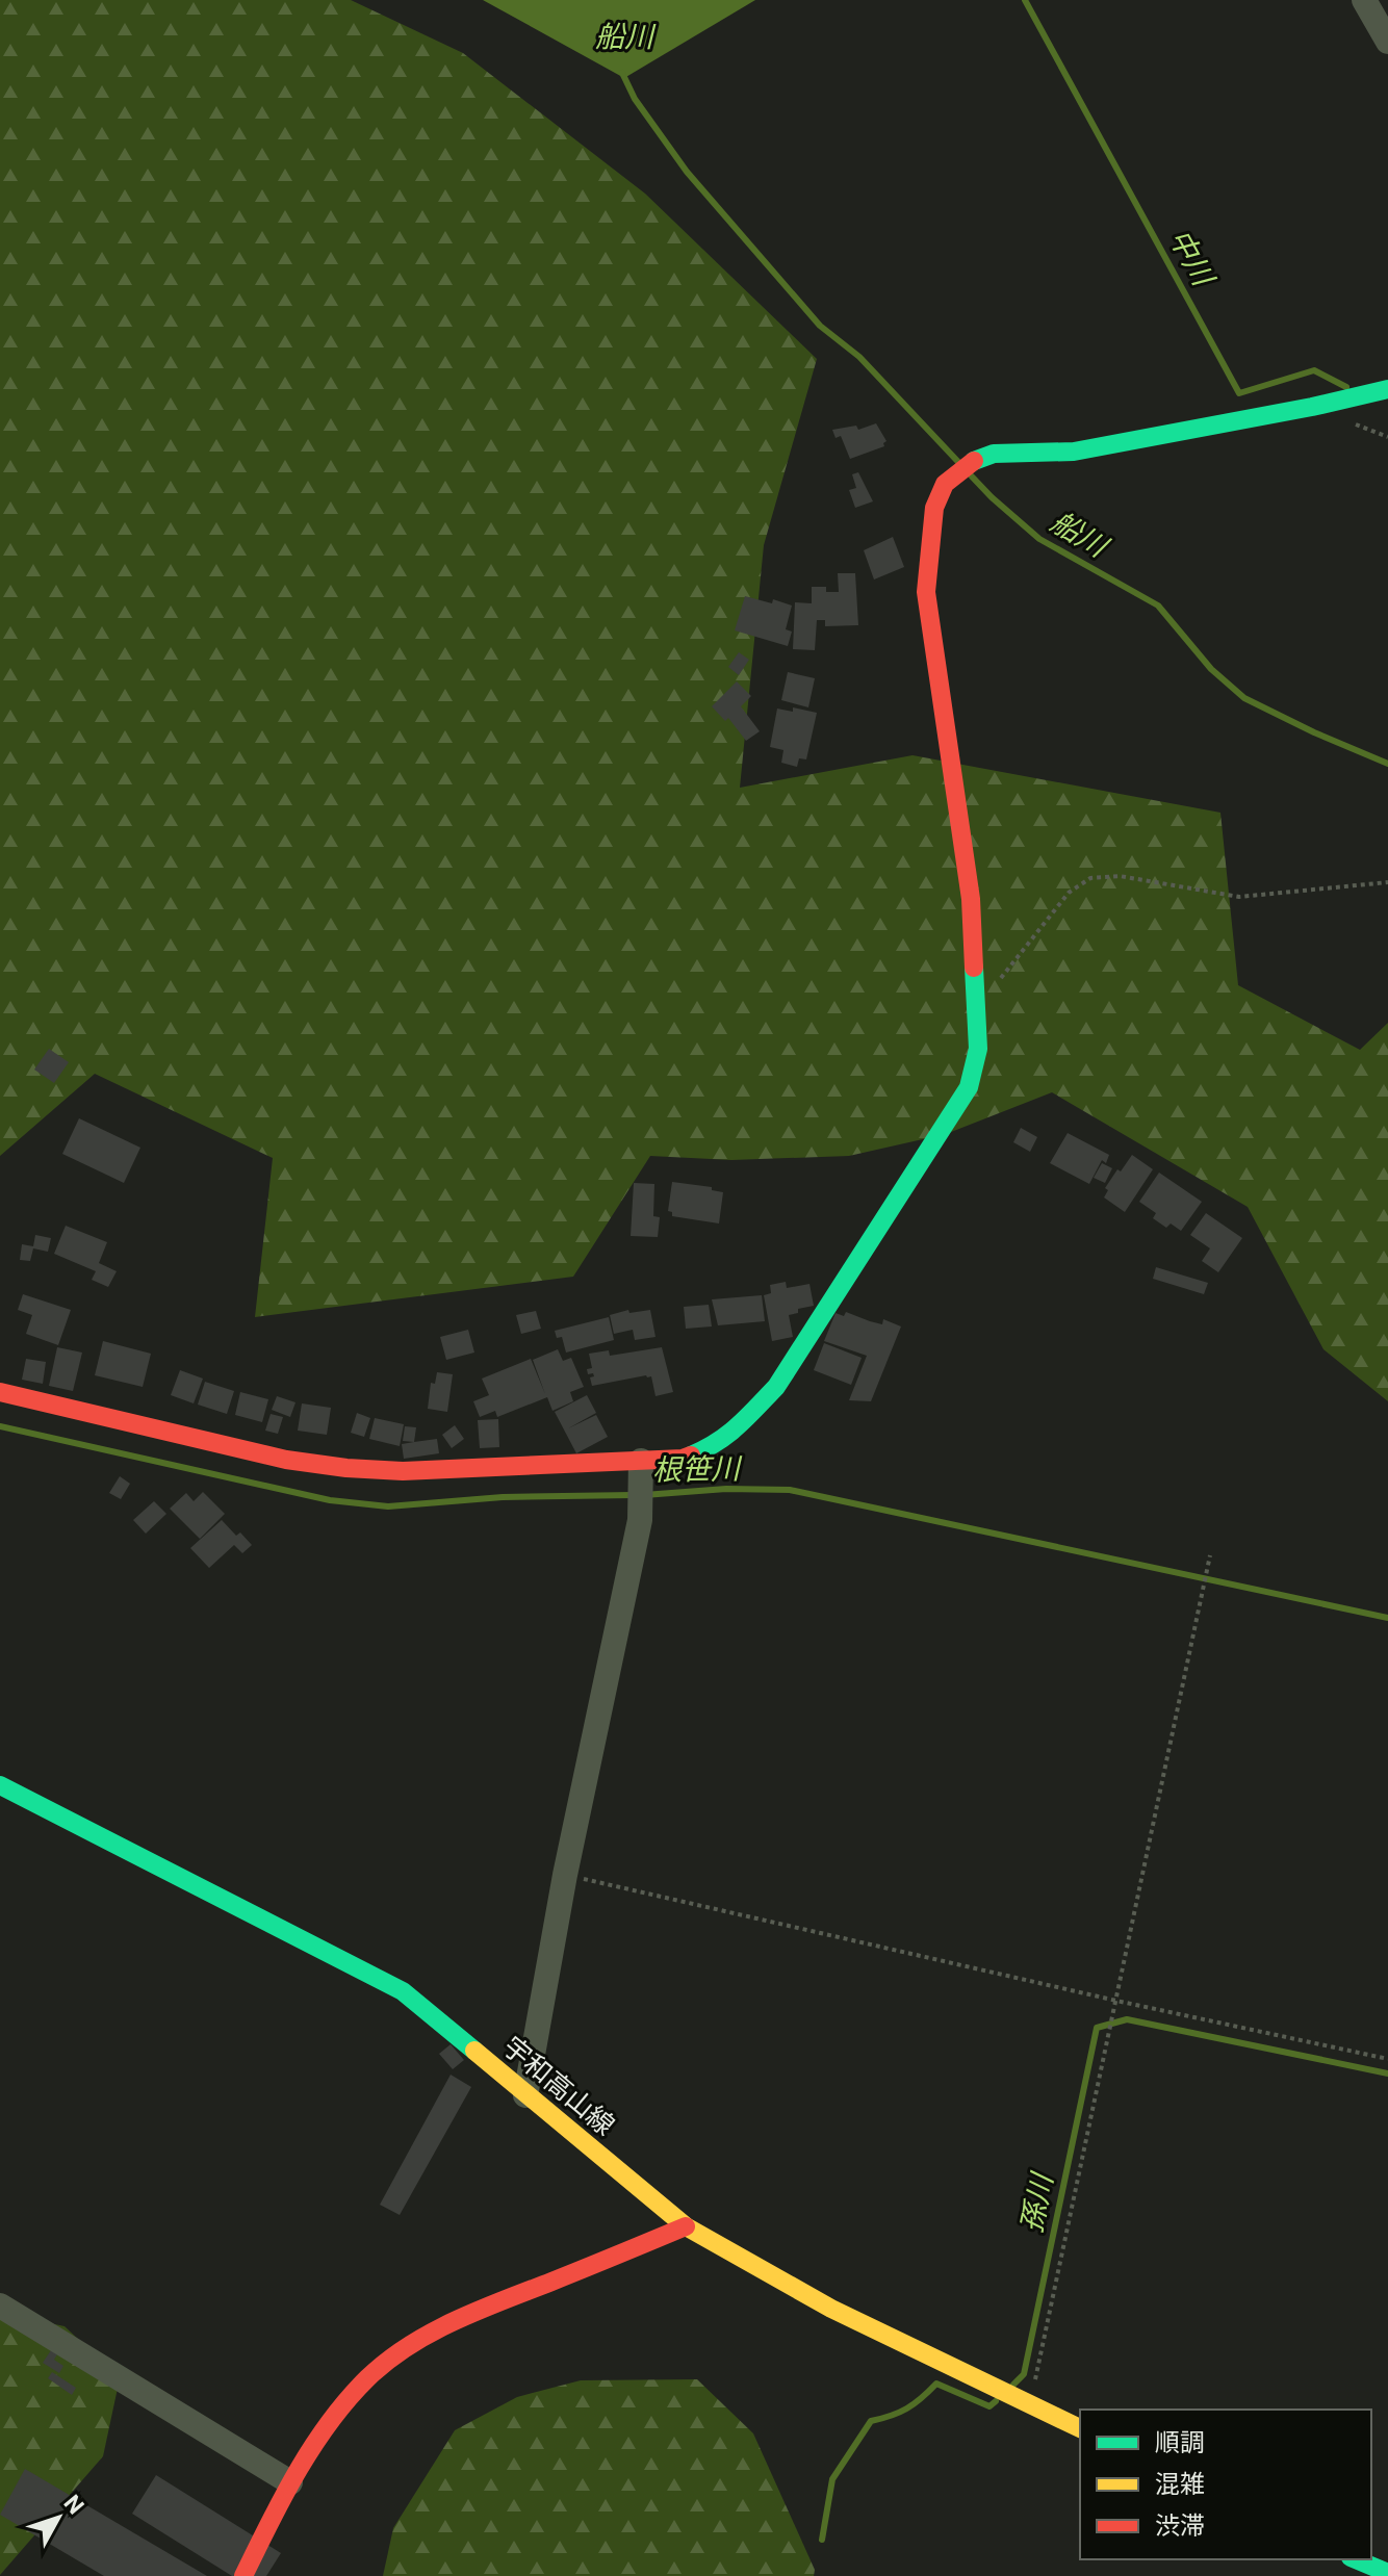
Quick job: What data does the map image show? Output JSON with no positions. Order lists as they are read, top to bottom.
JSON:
{
  "streets": {
    "street": ["宇和高山線"]
  },
  "water": [
    "船川",
    "中川",
    "根笹川",
    "孫川"
  ],
  "legend": ["順調", "混雑", "渋滞"],
  "north": "top right"
}
